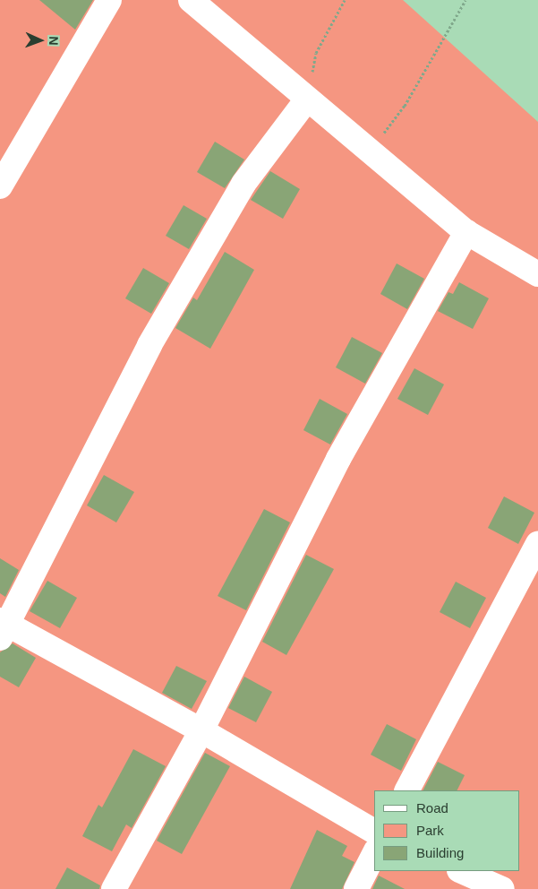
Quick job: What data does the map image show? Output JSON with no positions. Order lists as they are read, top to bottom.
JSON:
{
  "legend": ["Road", "Park", "Building"],
  "north": "right"
}
